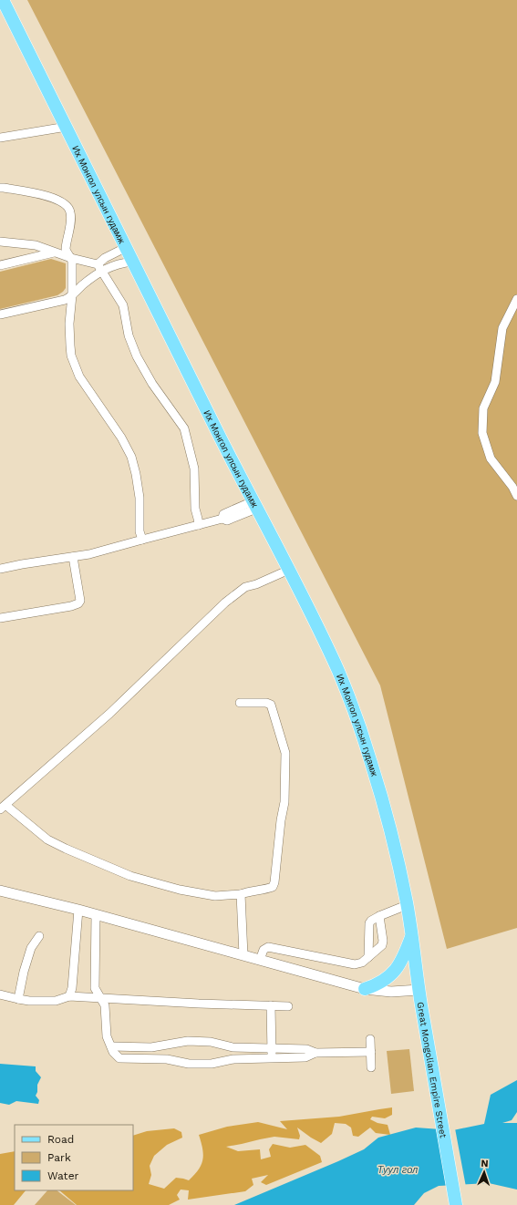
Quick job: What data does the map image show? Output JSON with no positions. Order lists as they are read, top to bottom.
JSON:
{
  "streets": {
    "main road": ["Их Монгол улсын гудамж", "Great Mongolian Empire Street"]
  },
  "crossings": [
    ["Их Монгол улсын гудамж", "Great Mongolian Empire Street"]
  ],
  "water": ["Туул гол"],
  "legend": ["Road", "Park", "Water"],
  "north": "top"
}
